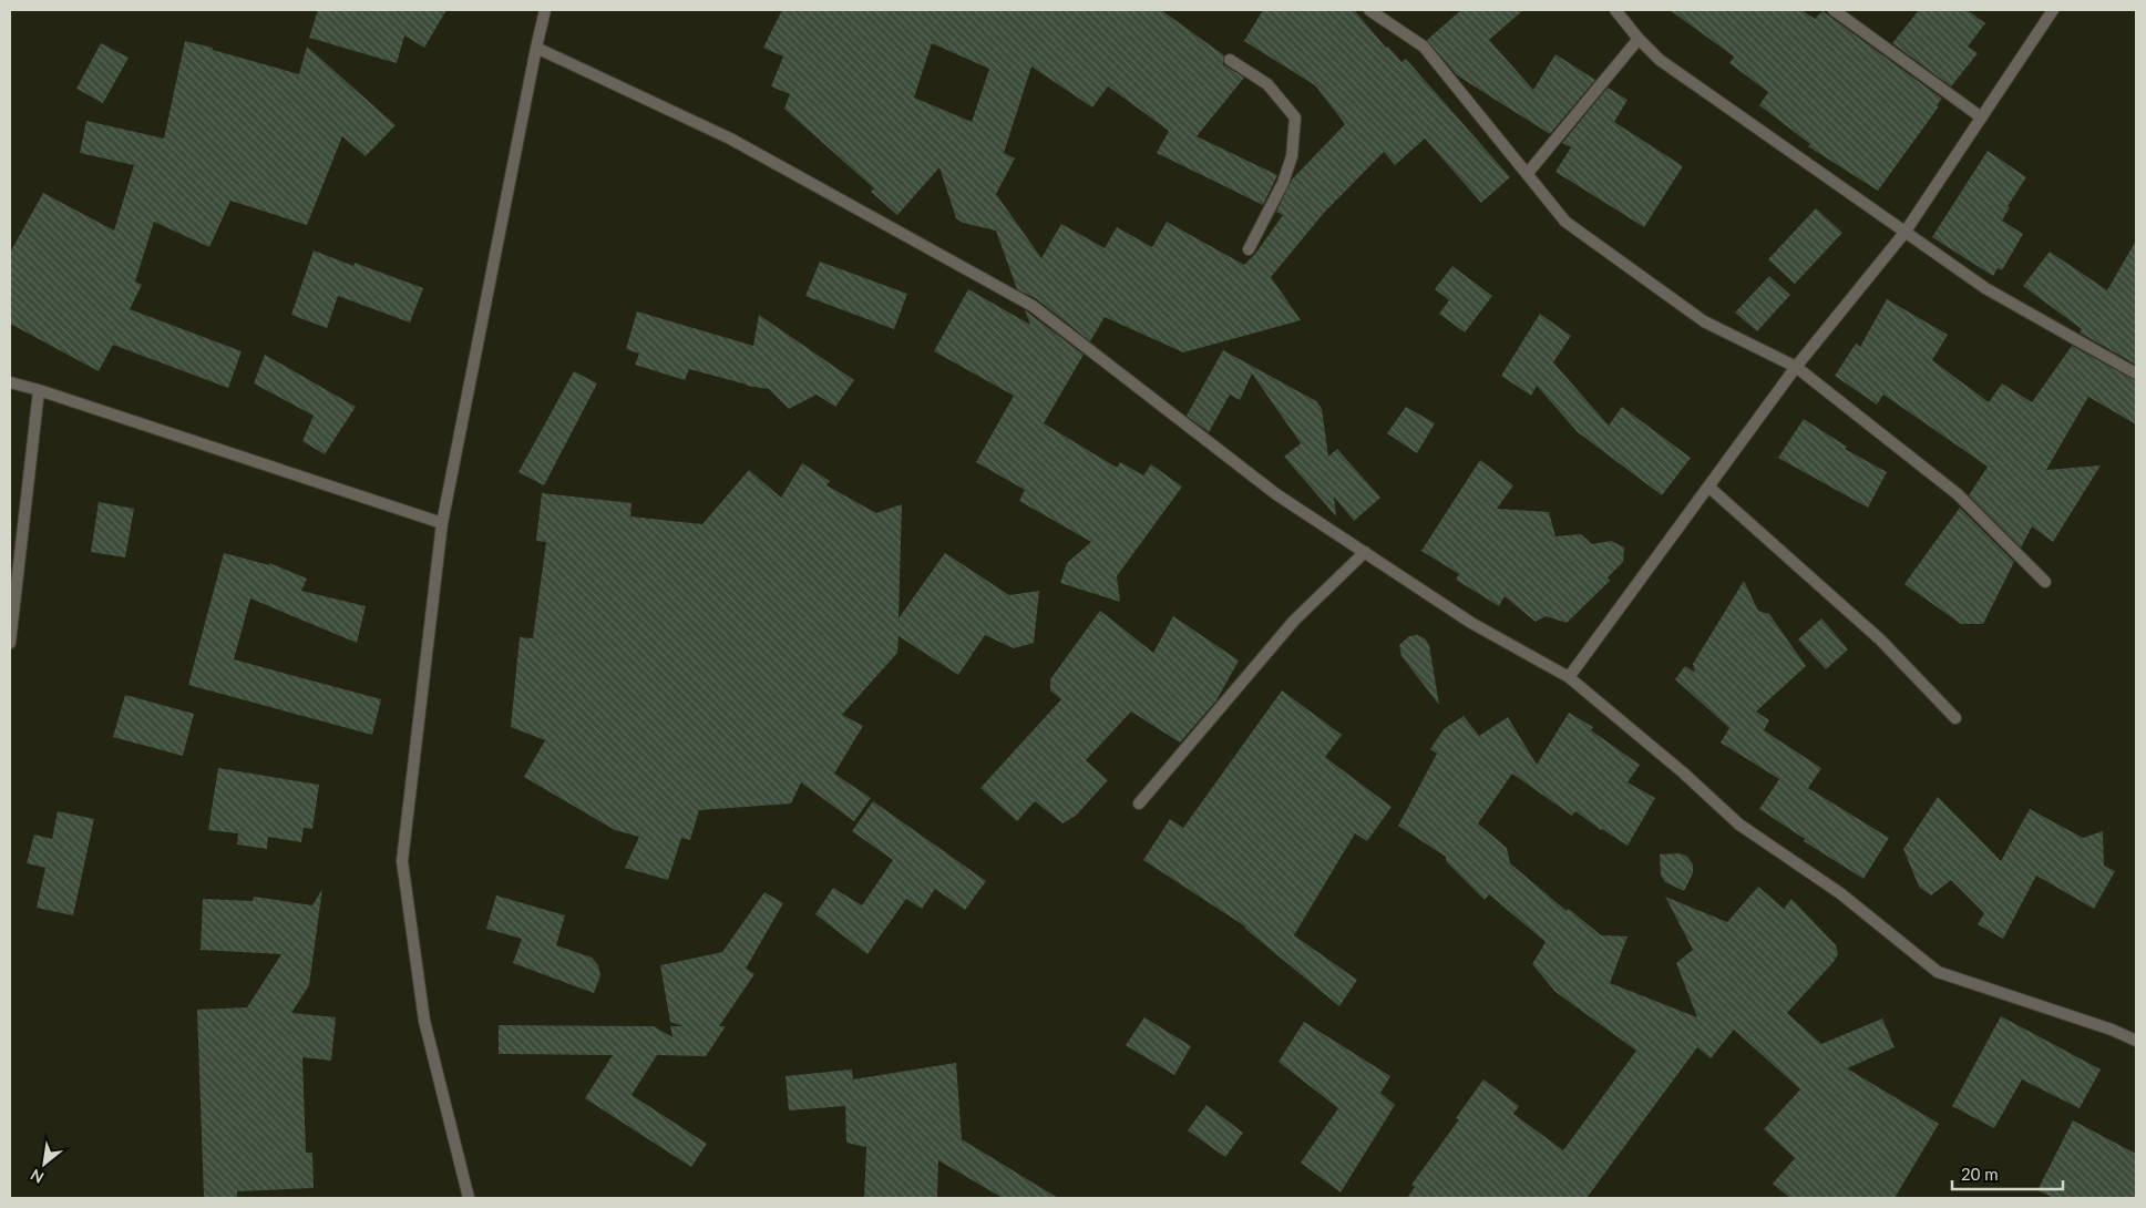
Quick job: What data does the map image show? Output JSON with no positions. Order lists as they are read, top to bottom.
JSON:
{
  "scale_bar": "20 m",
  "north": "bottom left"
}
